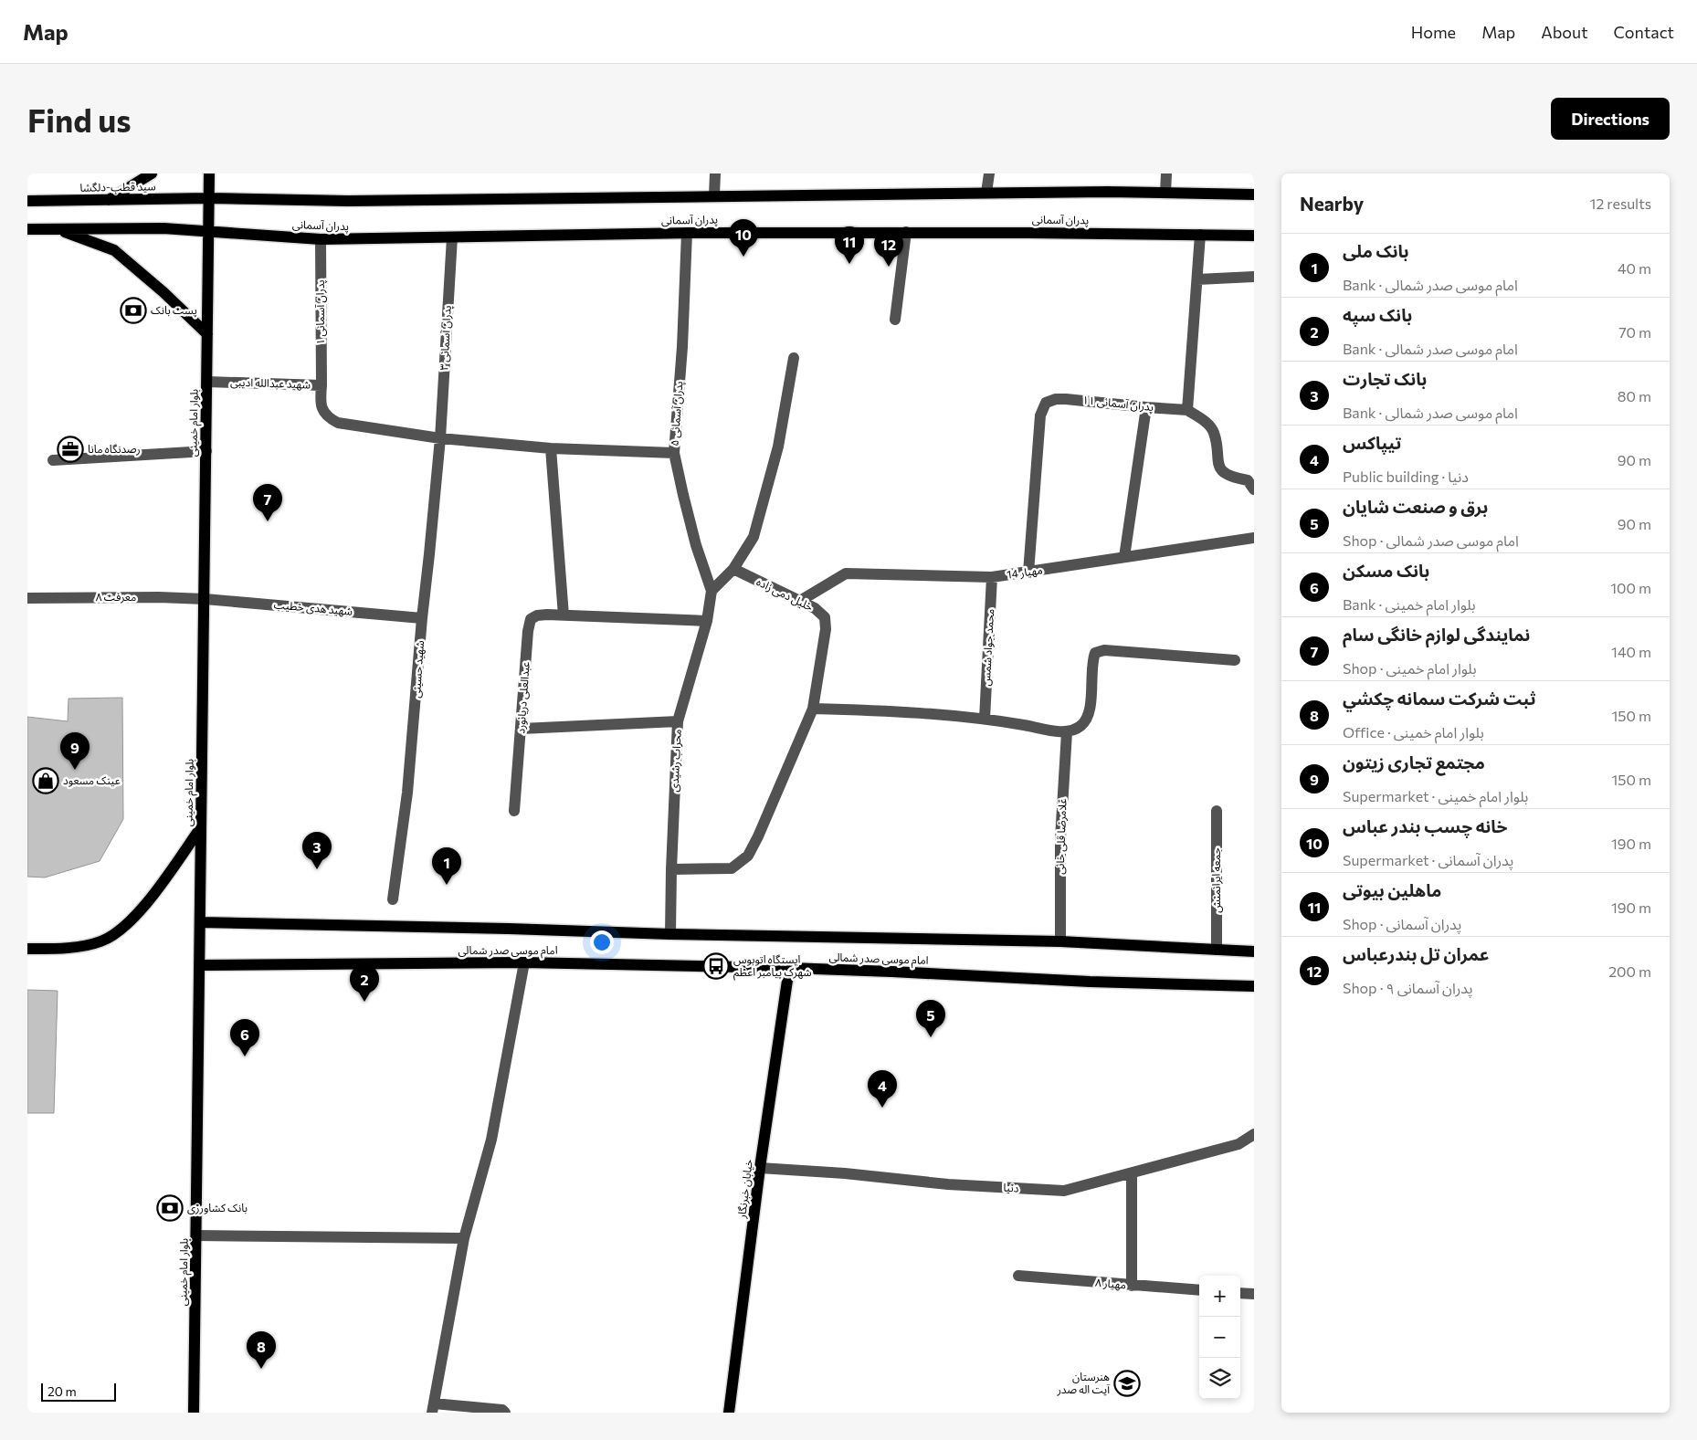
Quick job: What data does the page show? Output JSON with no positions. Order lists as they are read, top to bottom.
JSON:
{
  "streets": {
    "main road": [
      "سید قطب-دلگشا",
      "پدران آسمانی",
      "بلوار امام خمینی",
      "امام موسی صدر شمالی",
      "خیابان خبرنگار"
    ],
    "street": [
      "پدران آسمانی ۱",
      "پدران آسمانی ۳",
      "شهید عبدالله ادیبی",
      "پدران آسمانی ۱۱",
      "پدران آسمانی ۵",
      "مهیار 14",
      "خلیل دمی زاده",
      "معرفت ۸",
      "شهید هدی خطیب",
      "محمد جواد شمس",
      "شهید حسینی",
      "عبدالعلی دریانورد",
      "محراب رشیدی",
      "غلامرضا قلی خانی",
      "جمعه ایرانمنش",
      "دنیا",
      "مهیار ۸"
    ]
  },
  "crossings": [
    ["سید قطب-دلگشا", "بلوار امام خمینی"],
    ["پدران آسمانی", "پدران آسمانی ۱"],
    ["پدران آسمانی", "پدران آسمانی ۳"],
    ["پدران آسمانی", "پدران آسمانی ۵"],
    ["پدران آسمانی", "بلوار امام خمینی"],
    ["پدران آسمانی ۱", "شهید عبدالله ادیبی"],
    ["پدران آسمانی ۳", "شهید عبدالله ادیبی"],
    ["پدران آسمانی ۳", "شهید حسینی"],
    ["شهید عبدالله ادیبی", "بلوار امام خمینی"],
    ["شهید عبدالله ادیبی", "شهید حسینی"],
    ["پدران آسمانی ۱۱", "مهیار 14"],
    ["پدران آسمانی ۵", "محراب رشیدی"],
    ["بلوار امام خمینی", "معرفت ۸"],
    ["بلوار امام خمینی", "شهید هدی خطیب"],
    ["بلوار امام خمینی", "امام موسی صدر شمالی"],
    ["مهیار 14", "خلیل دمی زاده"],
    ["مهیار 14", "محمد جواد شمس"],
    ["معرفت ۸", "شهید هدی خطیب"],
    ["شهید هدی خطیب", "شهید حسینی"],
    ["عبدالعلی دریانورد", "محراب رشیدی"],
    ["محراب رشیدی", "امام موسی صدر شمالی"],
    ["غلامرضا قلی خانی", "امام موسی صدر شمالی"],
    ["جمعه ایرانمنش", "امام موسی صدر شمالی"],
    ["امام موسی صدر شمالی", "خیابان خبرنگار"],
    ["دنیا", "خیابان خبرنگار"]
  ],
  "places": {
    "bank": ["پست بانک", "بانک کشاورزی"],
    "office": ["رصدنگاه مانا"],
    "shop": ["عینک ‌‌مسعود"],
    "bus stop": ["ایستگاه اتوبوس شهرک پیامبر اعظم"],
    "school or university": ["هنرستان آیت اله صدر"]
  },
  "scale_bar": "20 m",
  "page": {
    "header": "Map",
    "nav": [
      "Home",
      "Map",
      "About",
      "Contact"
    ],
    "buttons": "Directions",
    "title": "Find us",
    "heading": ["Nearby", "12 results"],
    "pins": [
      "10",
      "11",
      "12",
      "7",
      "9",
      "3",
      "1",
      "2",
      "5",
      "6",
      "4",
      "8"
    ],
    "list": [
      {
        "mark": "1",
        "name": "بانک ملی",
        "note": "Bank · امام موسی صدر شمالی",
        "value": "40 m"
      },
      {
        "mark": "2",
        "name": "بانک سپه",
        "note": "Bank · امام موسی صدر شمالی",
        "value": "70 m"
      },
      {
        "mark": "3",
        "name": "بانک تجارت",
        "note": "Bank · امام موسی صدر شمالی",
        "value": "80 m"
      },
      {
        "mark": "4",
        "name": "تیپاکس",
        "note": "Public building · دنیا",
        "value": "90 m"
      },
      {
        "mark": "5",
        "name": "برق و صنعت شایان",
        "note": "Shop · امام موسی صدر شمالی",
        "value": "90 m"
      },
      {
        "mark": "6",
        "name": "بانک مسکن",
        "note": "Bank · بلوار امام خمینی",
        "value": "100 m"
      },
      {
        "mark": "7",
        "name": "نمایندگی لوازم خانگی سام",
        "note": "Shop · بلوار امام خمینی",
        "value": "140 m"
      },
      {
        "mark": "8",
        "name": "ثبت شركت سمانه چكشي",
        "note": "Office · بلوار امام خمینی",
        "value": "150 m"
      },
      {
        "mark": "9",
        "name": "مجتمع تجاری زیتون",
        "note": "Supermarket · بلوار امام خمینی",
        "value": "150 m"
      },
      {
        "mark": "10",
        "name": "خانه چسب بندر عباس",
        "note": "Supermarket · پدران آسمانی",
        "value": "190 m"
      },
      {
        "mark": "11",
        "name": "ماهلین بیوتی",
        "note": "Shop · پدران آسمانی",
        "value": "190 m"
      },
      {
        "mark": "12",
        "name": "عمران تل بندرعباس",
        "note": "Shop · پدران آسمانی ۹",
        "value": "200 m"
      }
    ],
    "map_buttons": ["+", "−"],
    "scale": "20 m"
  }
}
